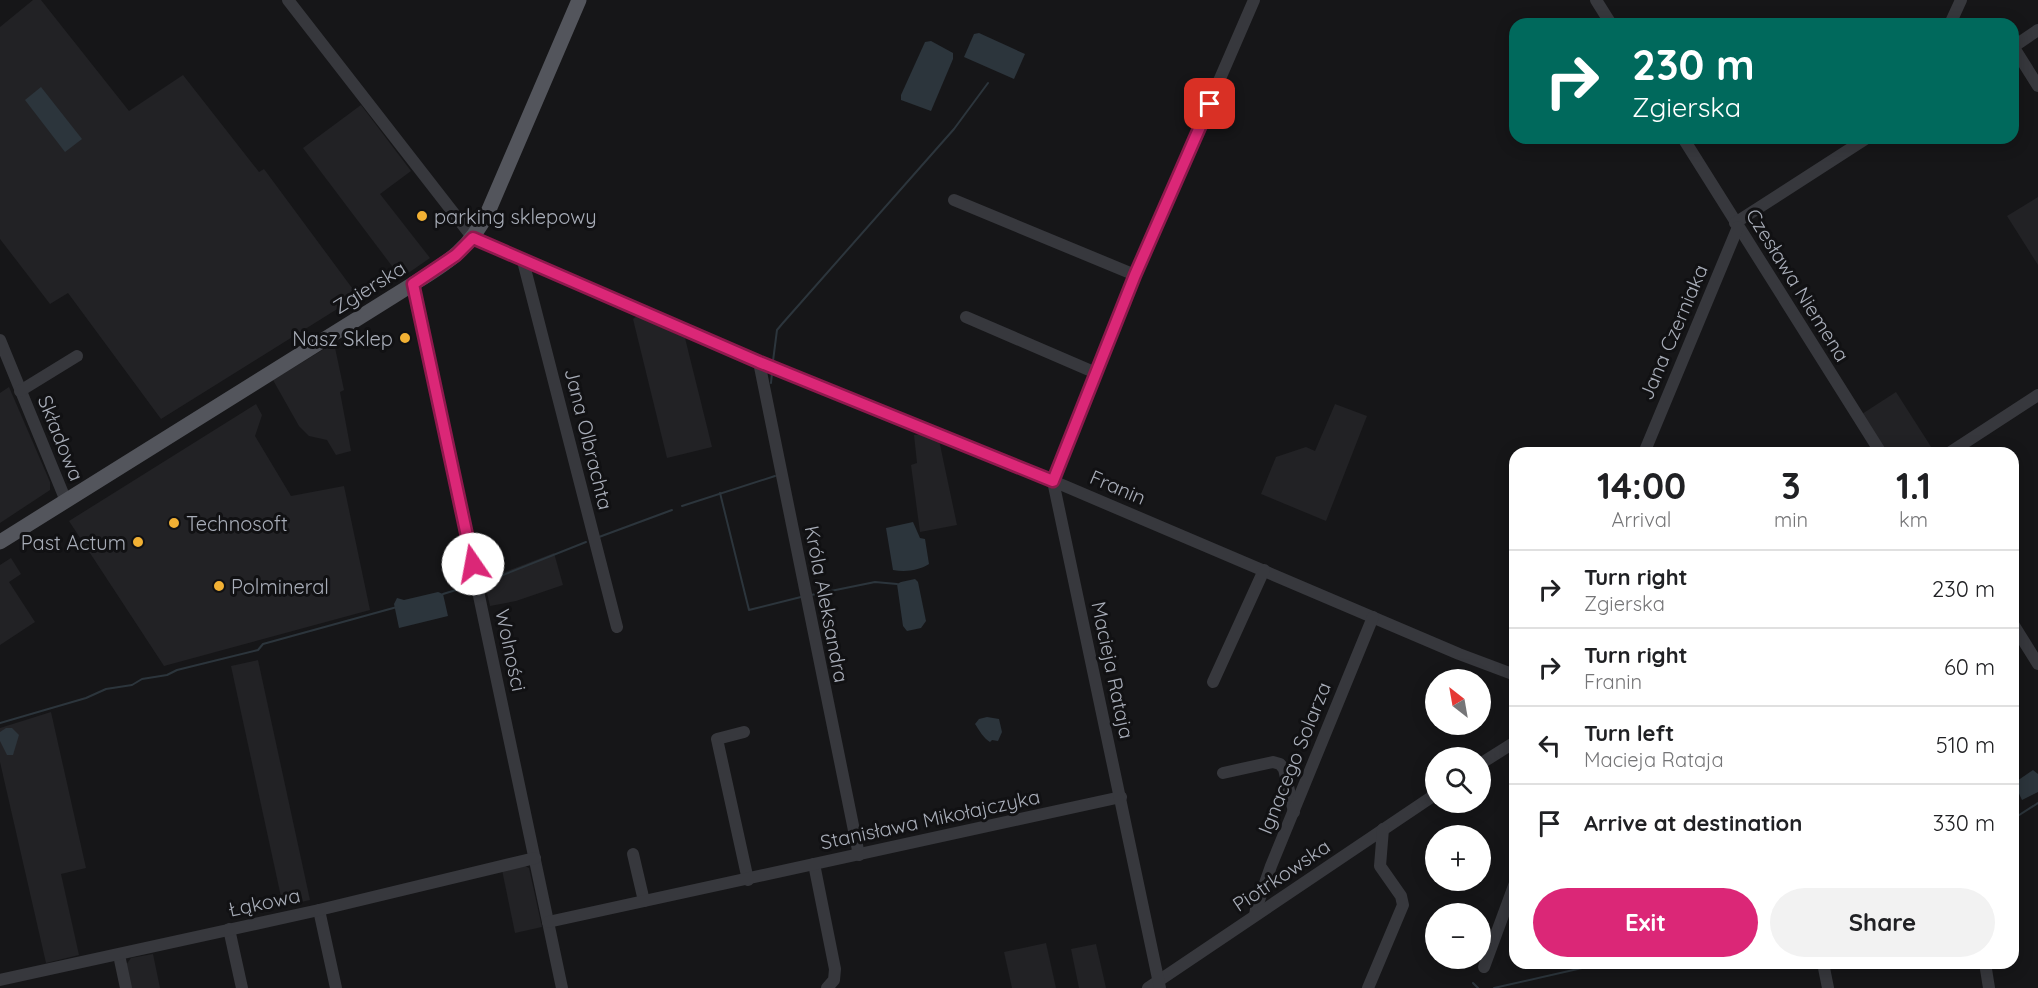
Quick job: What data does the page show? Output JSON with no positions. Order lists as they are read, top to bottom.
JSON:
{
  "streets": {
    "main road": ["Zgierska"],
    "street": [
      "Czesława Niemena",
      "Jana Czerniaka",
      "Składowa",
      "Jana Olbrachta",
      "Franin",
      "Króla Aleksandra",
      "Wolności",
      "Macieja Rataja",
      "Ignacego Solarza",
      "Stanisława Mikołajczyka",
      "Piotrkowska",
      "Łąkowa"
    ]
  },
  "crossings": [
    ["Czesława Niemena", "Jana Czerniaka"],
    ["Zgierska", "Składowa"],
    ["Zgierska", "Franin"],
    ["Zgierska", "Wolności"],
    ["Jana Olbrachta", "Franin"],
    ["Franin", "Króla Aleksandra"],
    ["Franin", "Macieja Rataja"],
    ["Franin", "Ignacego Solarza"],
    ["Króla Aleksandra", "Stanisława Mikołajczyka"],
    ["Wolności", "Stanisława Mikołajczyka"],
    ["Wolności", "Łąkowa"],
    ["Macieja Rataja", "Stanisława Mikołajczyka"],
    ["Macieja Rataja", "Piotrkowska"],
    ["Ignacego Solarza", "Piotrkowska"]
  ],
  "places": [
    "parking sklepowy",
    "Nasz Sklep",
    "Technosoft",
    "Past Actum",
    "Polmineral"
  ],
  "north": "top left",
  "page": {
    "turn": ["230 m", "Zgierska"],
    "eta": [
      "14:00",
      "Arrival",
      "3",
      "min",
      "1.1",
      "km"
    ],
    "list": [
      {
        "name": "Turn right",
        "note": "Zgierska",
        "value": "230 m"
      },
      {
        "name": "Turn right",
        "note": "Franin",
        "value": "60 m"
      },
      {
        "name": "Turn left",
        "note": "Macieja Rataja",
        "value": "510 m"
      },
      {
        "name": "Arrive at destination",
        "value": "330 m"
      }
    ],
    "map_buttons": ["+", "−"],
    "buttons": ["Exit", "Share"]
  }
}
